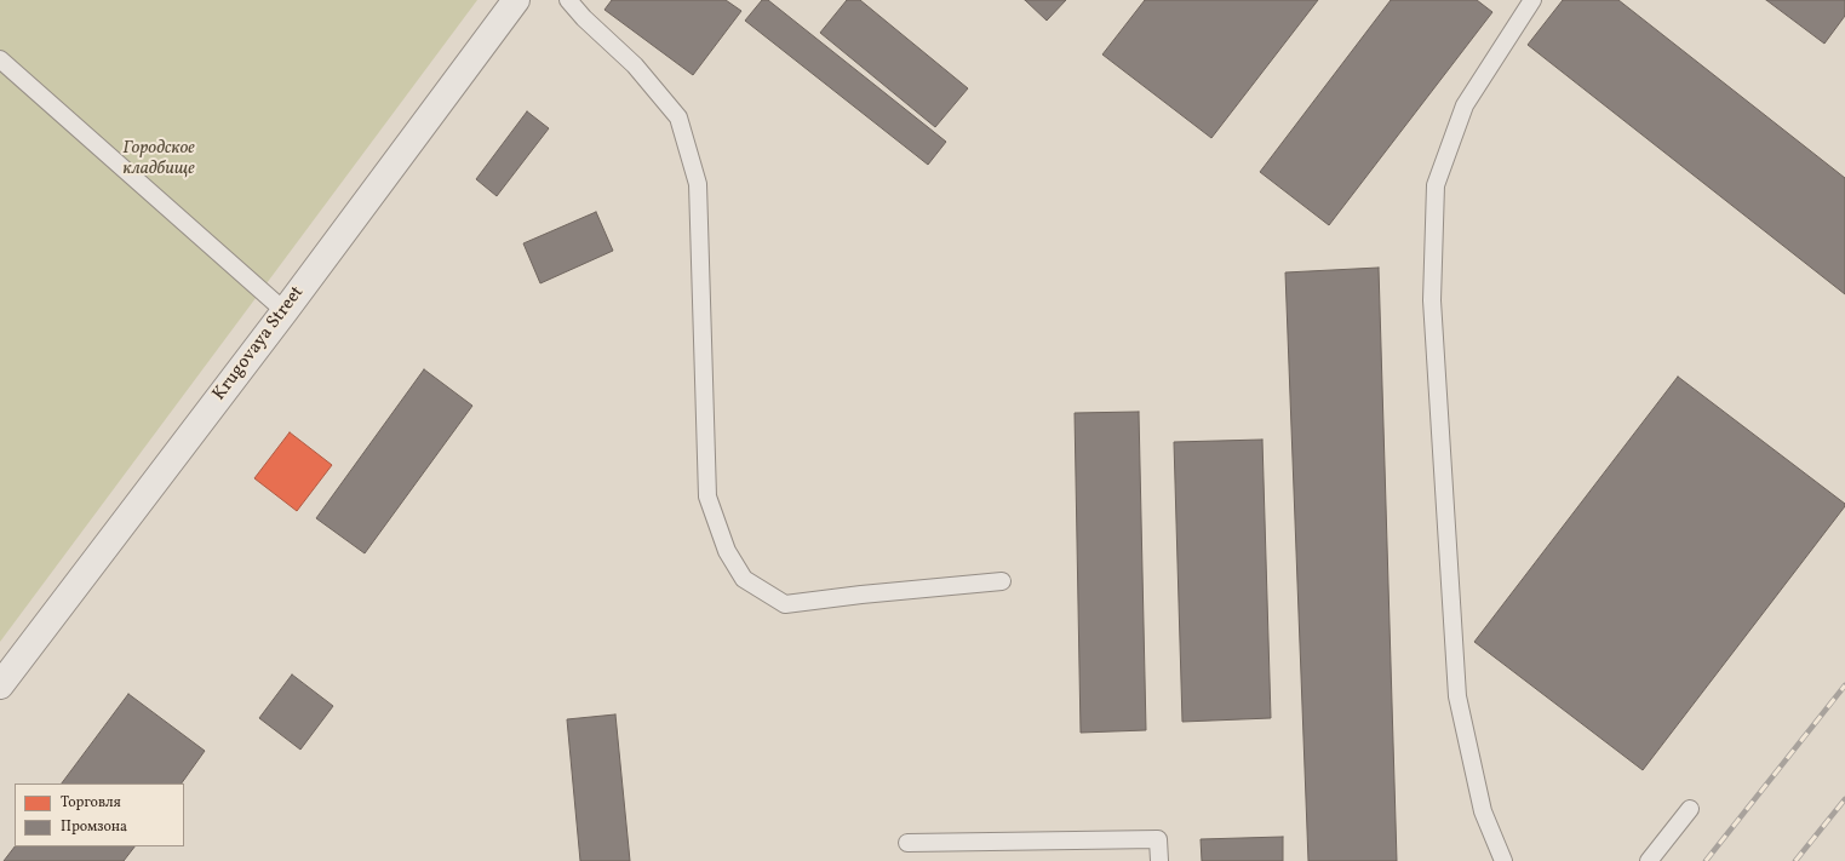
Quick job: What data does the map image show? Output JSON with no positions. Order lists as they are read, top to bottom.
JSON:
{
  "streets": {
    "street": ["Krugovaya Street"]
  },
  "parks": ["Городское кладбище"],
  "legend": ["Торговля", "Промзона"]
}
